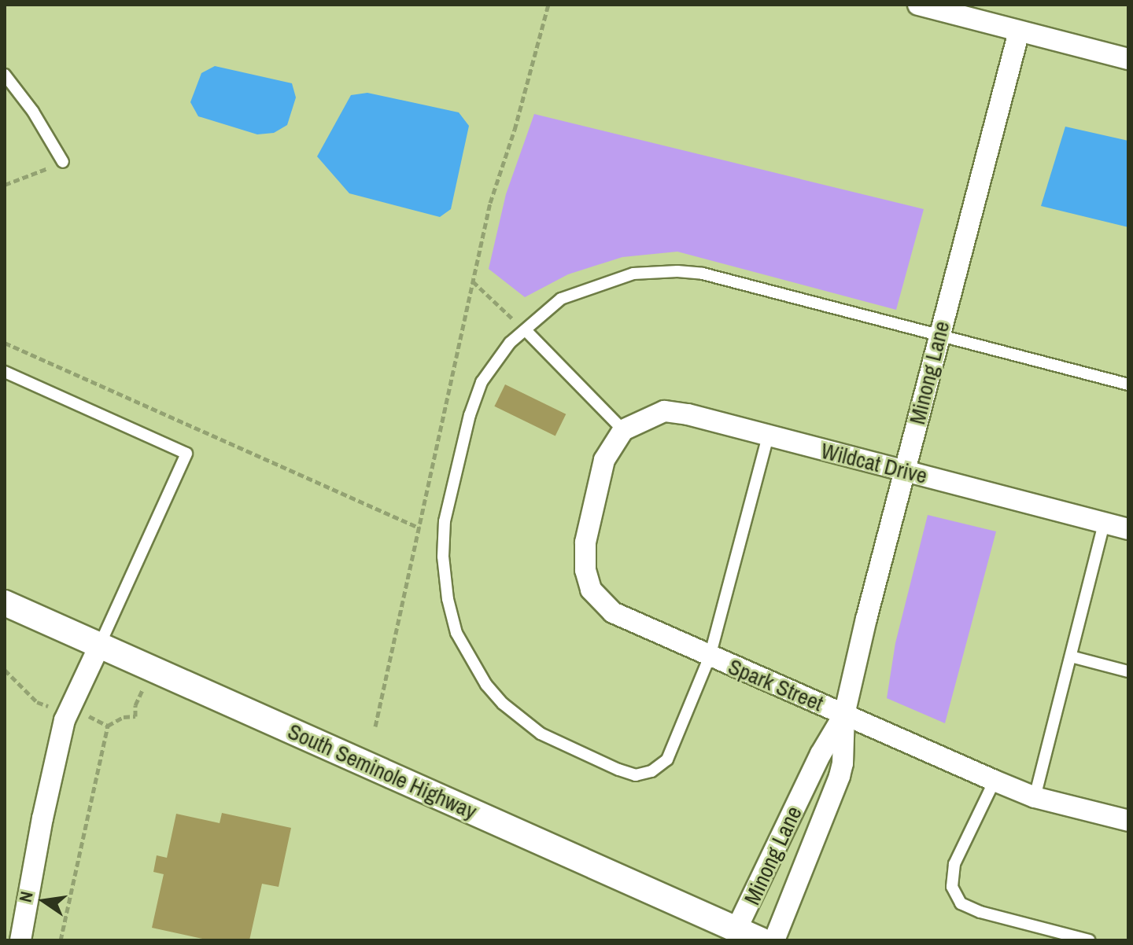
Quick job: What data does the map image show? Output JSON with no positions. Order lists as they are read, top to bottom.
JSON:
{
  "streets": {
    "street": [
      "Minong Lane",
      "Wildcat Drive",
      "Spark Street",
      "South Seminole Highway"
    ]
  },
  "crossings": [
    ["Minong Lane", "Wildcat Drive"],
    ["Minong Lane", "Spark Street"],
    ["Minong Lane", "South Seminole Highway"],
    ["Wildcat Drive", "Spark Street"]
  ],
  "north": "left"
}
